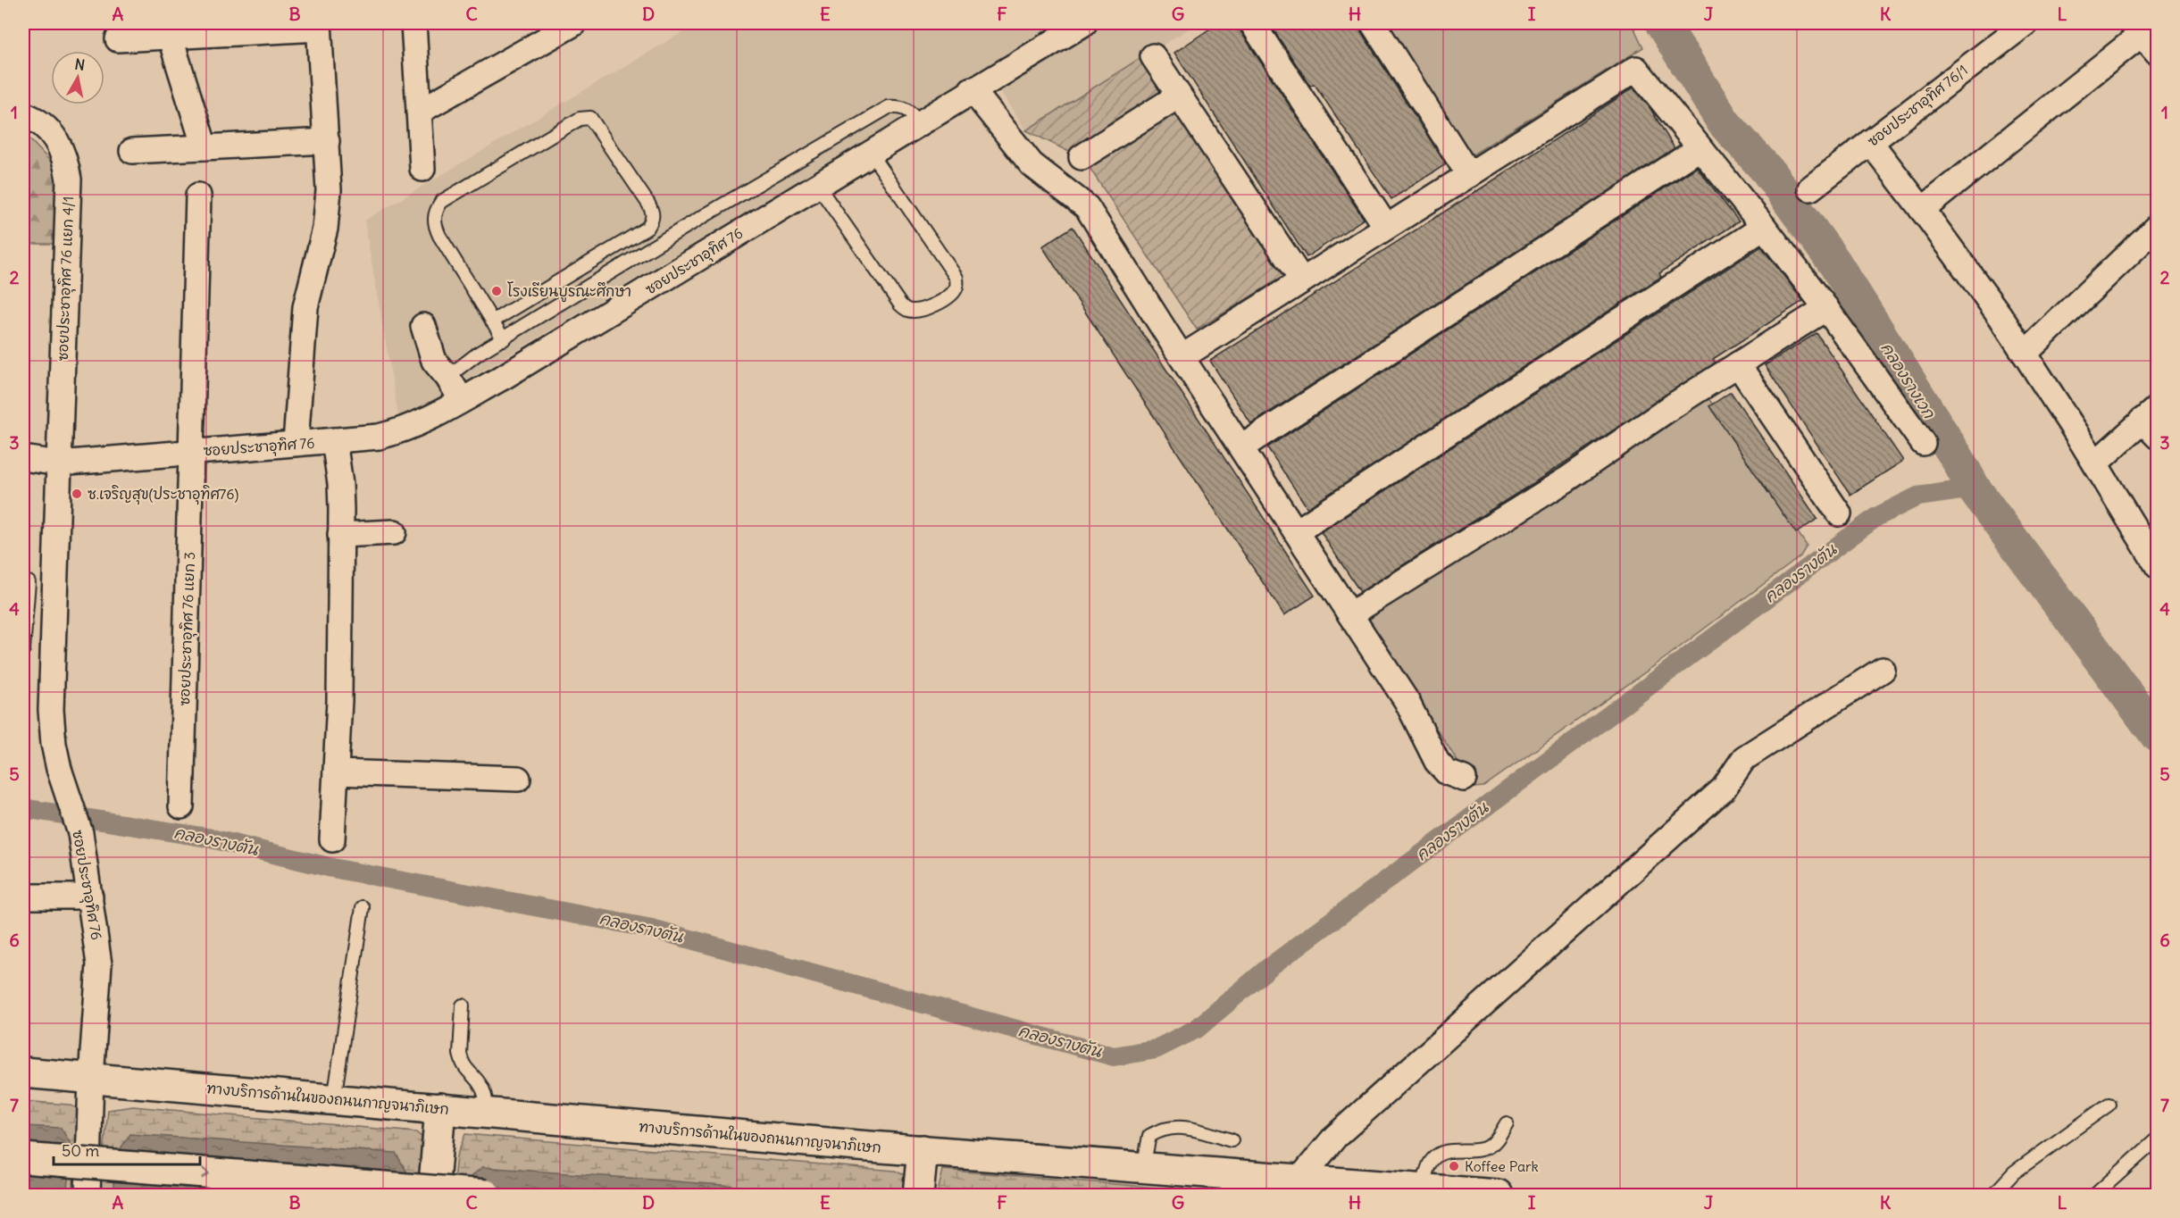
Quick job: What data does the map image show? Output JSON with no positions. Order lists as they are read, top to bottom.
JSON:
{
  "streets": {
    "main road": ["ทางบริการด้านในของถนนกาญจนาภิเษก"],
    "street": [
      "ซอยประชาอุทิศ 76/1",
      "ซอยประชาอุทิศ 76",
      "ซอยประชาอุทิศ 76 แยก 4/1",
      "ซอยประชาอุทิศ 76 แยก 3"
    ]
  },
  "crossings": [
    ["ซอยประชาอุทิศ 76", "ซอยประชาอุทิศ 76 แยก 4/1"],
    ["ซอยประชาอุทิศ 76", "ซอยประชาอุทิศ 76 แยก 3"],
    ["ซอยประชาอุทิศ 76", "ทางบริการด้านในของถนนกาญจนาภิเษก"]
  ],
  "water": ["คลองรางเวก", "คลองรางตัน"],
  "places": ["โรงเรียนบูรณะศึกษา", "ซ.เจริญสุข(ประชาอุทิศ76)", "Koffee Park"],
  "scale_bar": "50 m",
  "north": "top",
  "grid": {
    "columns": [
      "A",
      "B",
      "C",
      "D",
      "E",
      "F",
      "G",
      "H",
      "I",
      "J",
      "K",
      "L"
    ],
    "rows": [
      "1",
      "2",
      "3",
      "4",
      "5",
      "6",
      "7"
    ]
  }
}
